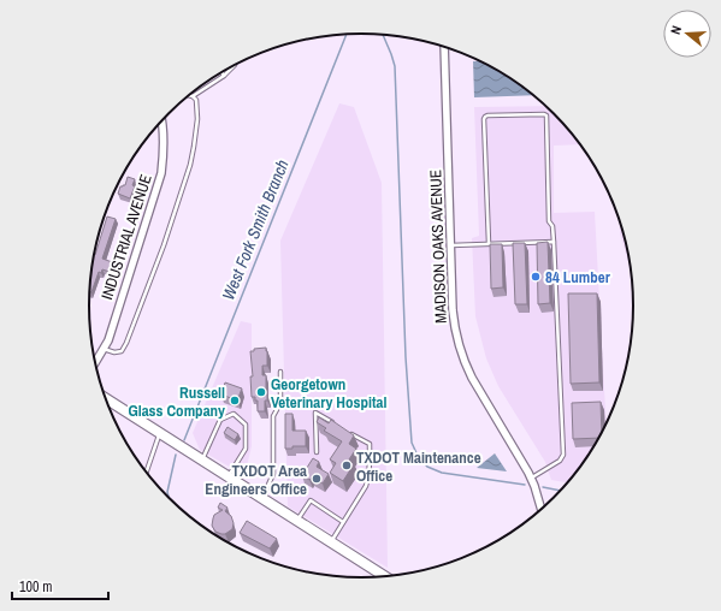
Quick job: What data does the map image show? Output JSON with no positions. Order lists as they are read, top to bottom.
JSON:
{
  "streets": {
    "street": ["INDUSTRIAL AVENUE", "MADISON OAKS AVENUE"]
  },
  "water": ["West Fork Smith Branch"],
  "places": [
    "84 Lumber",
    "Georgetown Veterinary Hospital",
    "Russell Glass Company",
    "TXDOT Maintenance Office",
    "TXDOT Area Engineers Office"
  ],
  "scale_bar": "100 m",
  "north": "left"
}
